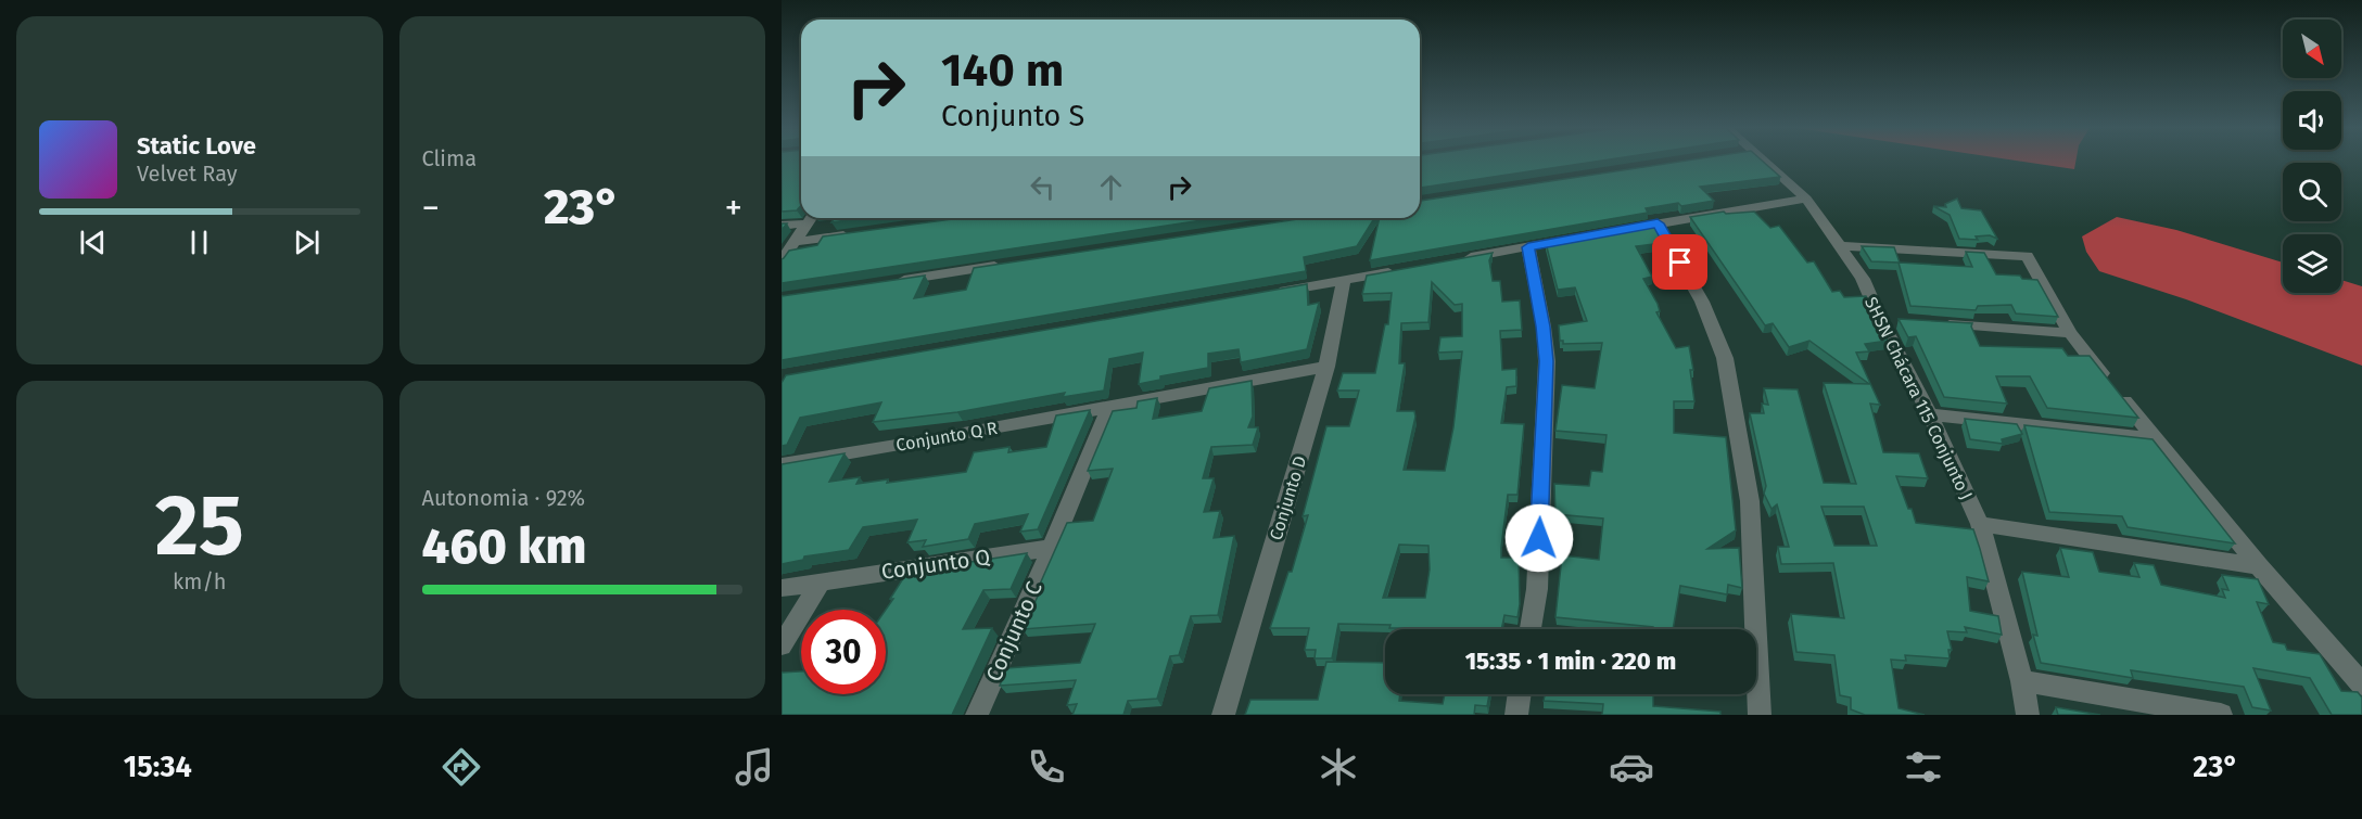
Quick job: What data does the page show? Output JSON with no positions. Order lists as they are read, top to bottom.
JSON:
{
  "streets": {
    "street": [
      "SHSN Chácara 115 Conjunto J",
      "Conjunto Q R",
      "Conjunto D",
      "Conjunto Q",
      "Conjunto C"
    ]
  },
  "crossings": [
    ["Conjunto Q R", "Conjunto D"],
    ["Conjunto Q R", "Conjunto C"],
    ["Conjunto Q", "Conjunto C"]
  ],
  "north": "bottom right",
  "page": {
    "tile": [
      "Clima",
      ["25", "km/h"],
      ["Autonomia · 92%", "460 km"]
    ],
    "turn": ["140 m", "Conjunto S"],
    "song": ["Static Love", "Velvet Ray"],
    "heat": ["−", "23°", "+"],
    "limit": "30",
    "trip": "15:35 · 1 min · 220 m",
    "tabs": ["15:34", "23°"]
  }
}
